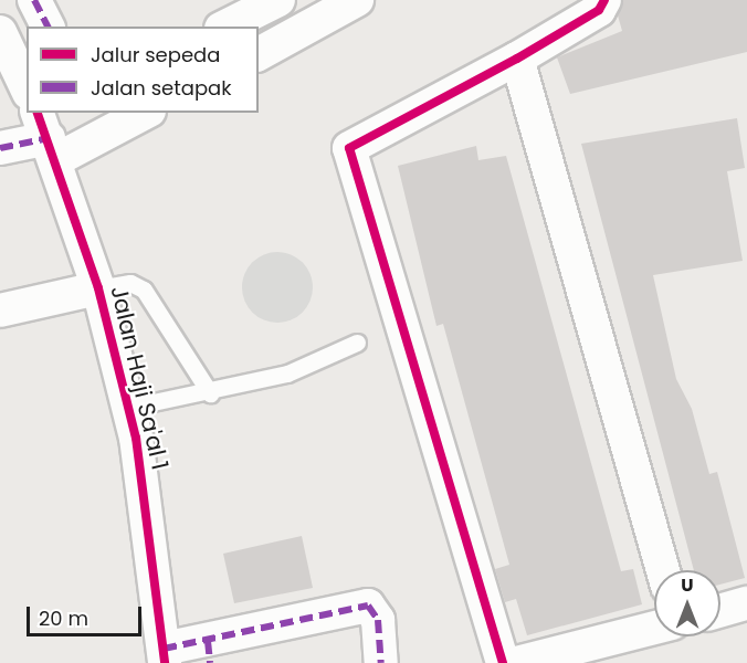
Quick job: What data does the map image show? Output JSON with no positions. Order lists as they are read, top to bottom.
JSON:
{
  "streets": {
    "street": ["Jalan Haji Sa'al 1"]
  },
  "legend": ["Jalur sepeda", "Jalan setapak"],
  "scale_bar": "20 m",
  "north": "top"
}
